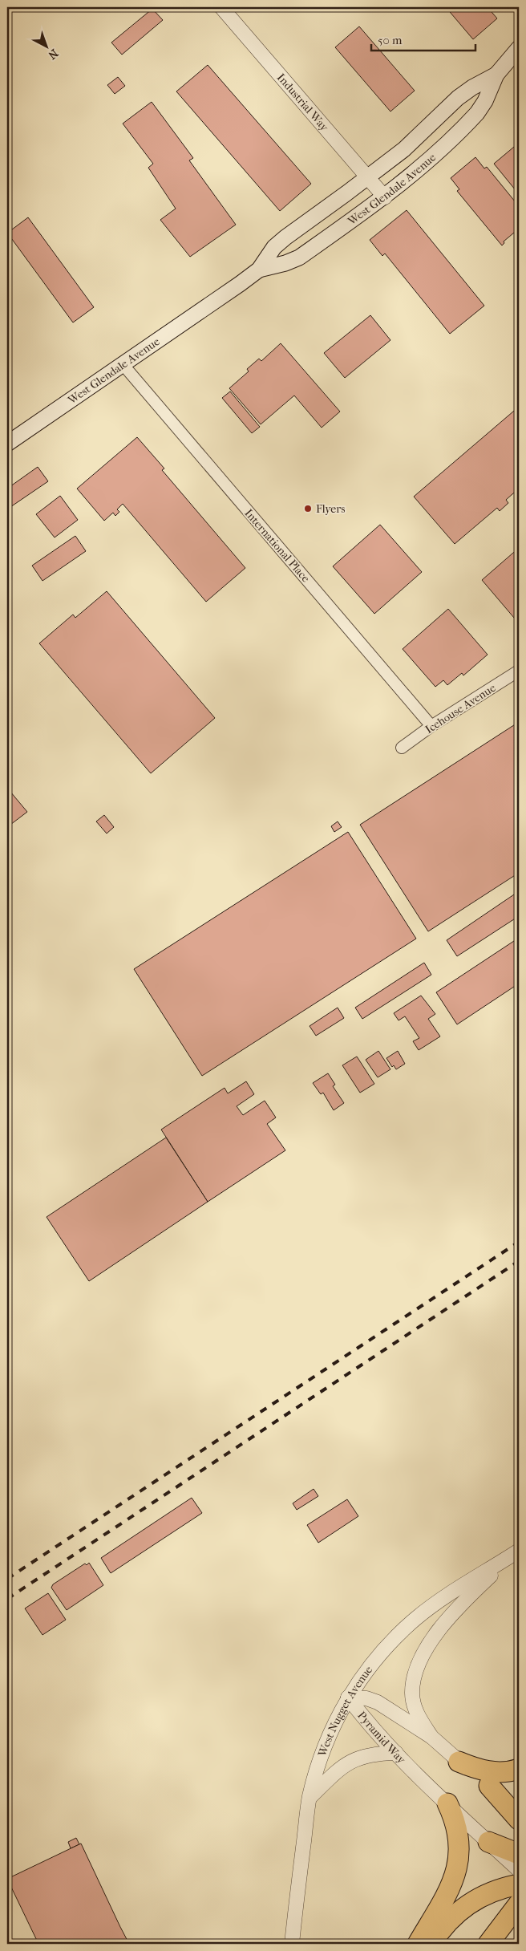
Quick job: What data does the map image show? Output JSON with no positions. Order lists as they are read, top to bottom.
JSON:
{
  "streets": {
    "main road": ["West Glendale Avenue"],
    "street": [
      "Industrial Way",
      "International Place",
      "Icehouse Avenue",
      "West Nugget Avenue",
      "Pyramid Way"
    ]
  },
  "crossings": [
    ["Industrial Way", "West Glendale Avenue"],
    ["West Glendale Avenue", "International Place"],
    ["International Place", "Icehouse Avenue"],
    ["West Nugget Avenue", "Pyramid Way"]
  ],
  "places": ["Flyers"],
  "scale_bar": "50 m",
  "north": "bottom right"
}
